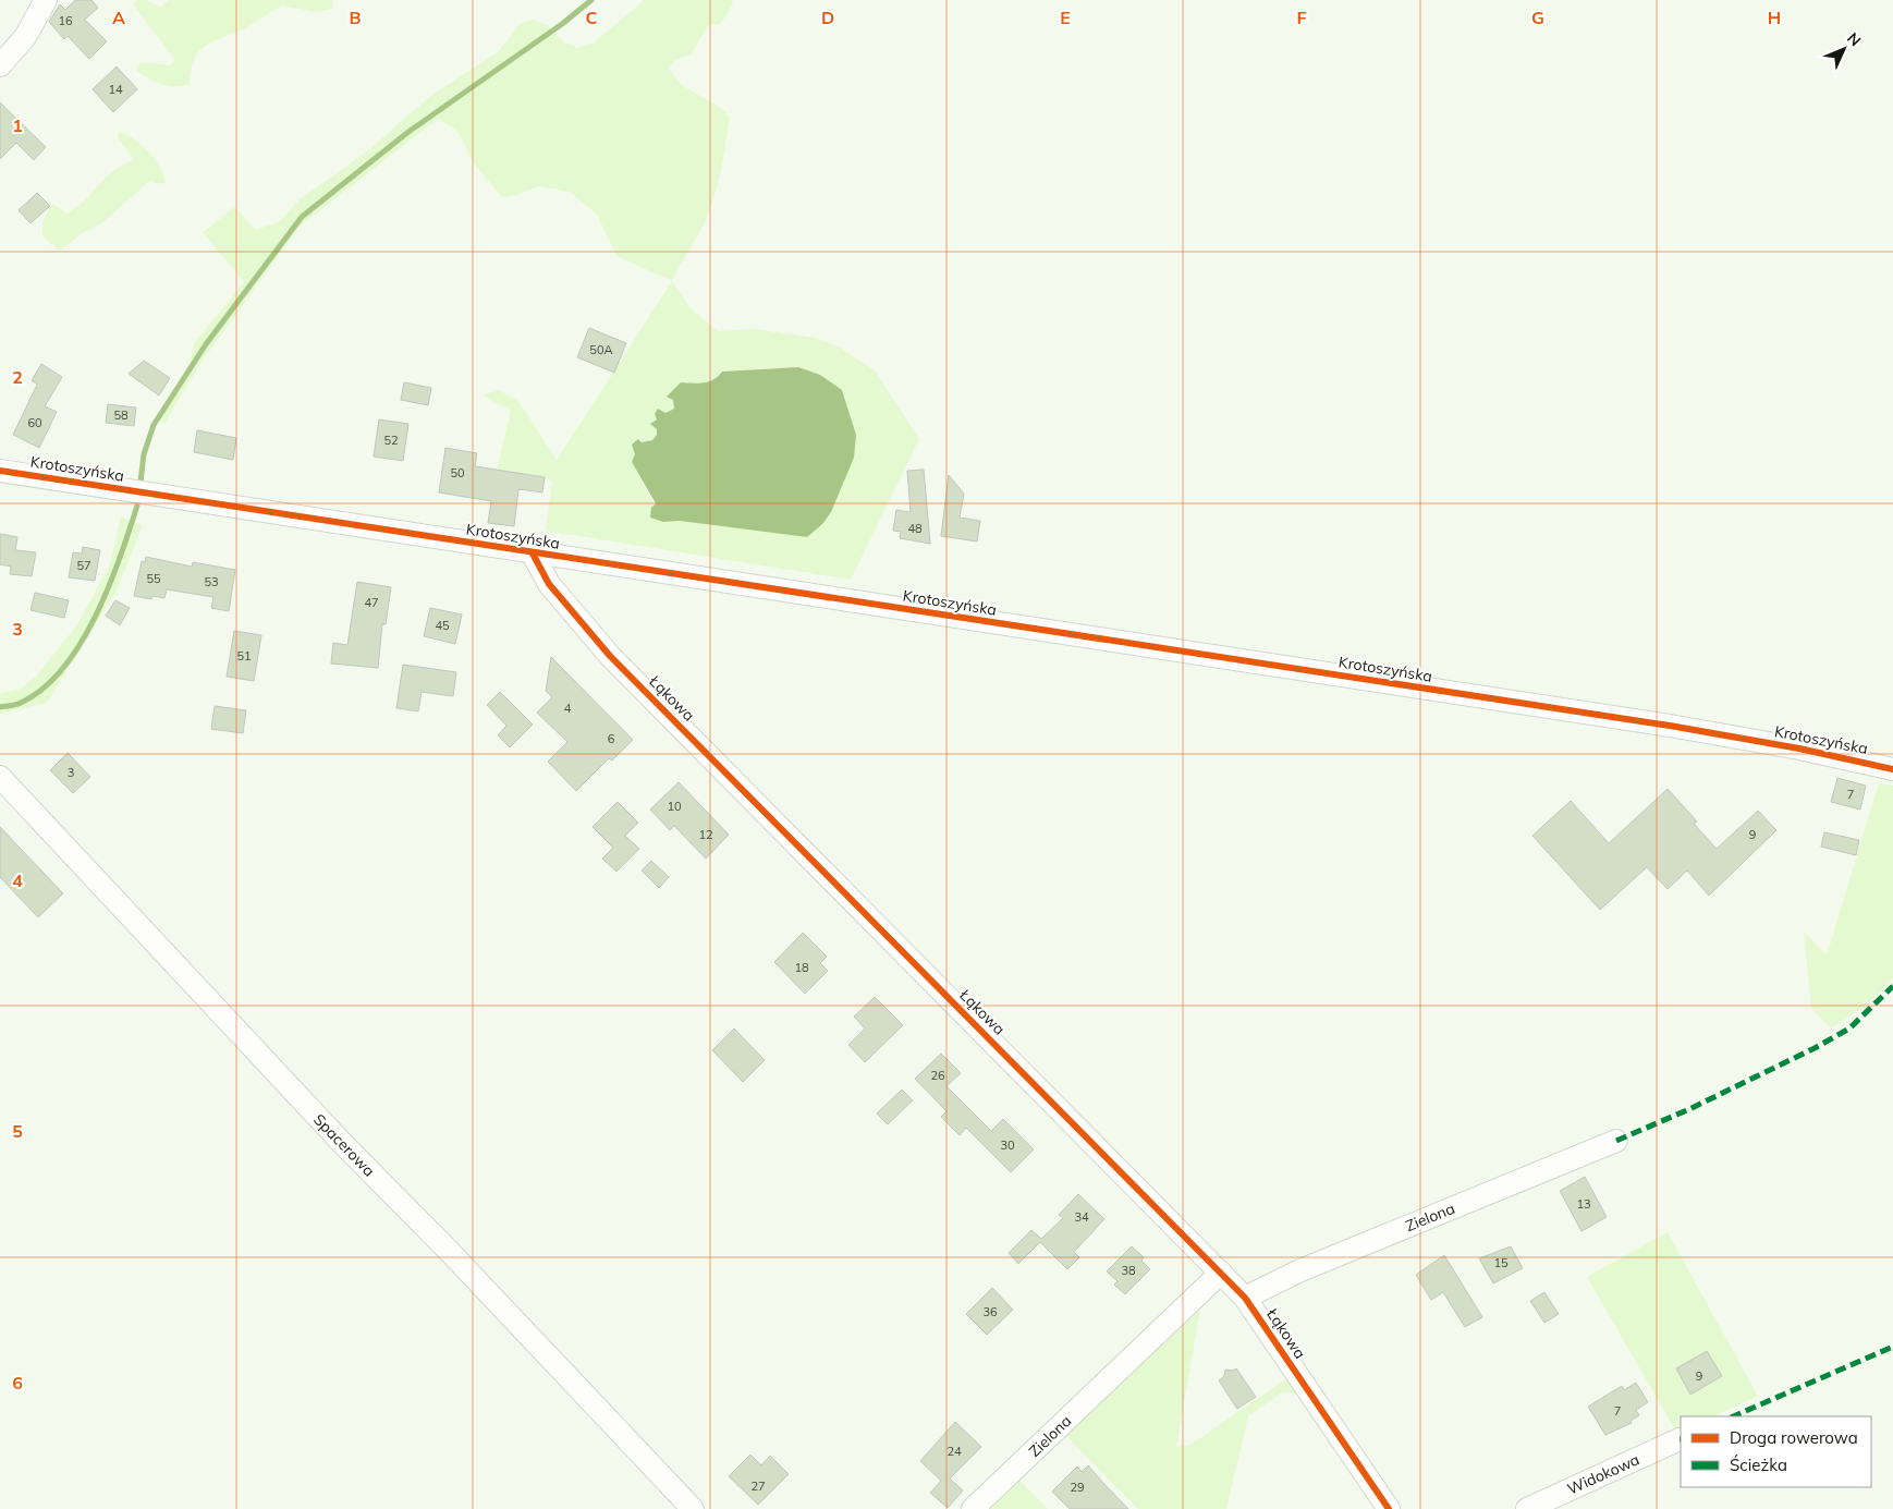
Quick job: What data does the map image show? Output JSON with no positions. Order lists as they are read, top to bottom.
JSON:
{
  "streets": {
    "street": [
      "Krotoszyńska",
      "Łąkowa",
      "Spacerowa",
      "Zielona",
      "Widokowa"
    ]
  },
  "crossings": [
    ["Krotoszyńska", "Łąkowa"],
    ["Łąkowa", "Zielona"]
  ],
  "house_numbers": [
    "16",
    "14",
    "50A",
    "58",
    "60",
    "52",
    "50",
    "48",
    "57",
    "55",
    "53",
    "47",
    "45",
    "51",
    "4",
    "6",
    "3",
    "7",
    "10",
    "12",
    "9",
    "18",
    "26",
    "30",
    "13",
    "34",
    "15",
    "38",
    "36",
    "9",
    "7",
    "24",
    "27",
    "29"
  ],
  "legend": ["Droga rowerowa", "Ścieżka"],
  "north": "top right",
  "grid": {
    "columns": [
      "A",
      "B",
      "C",
      "D",
      "E",
      "F",
      "G",
      "H"
    ],
    "rows": [
      "1",
      "2",
      "3",
      "4",
      "5",
      "6"
    ]
  }
}
